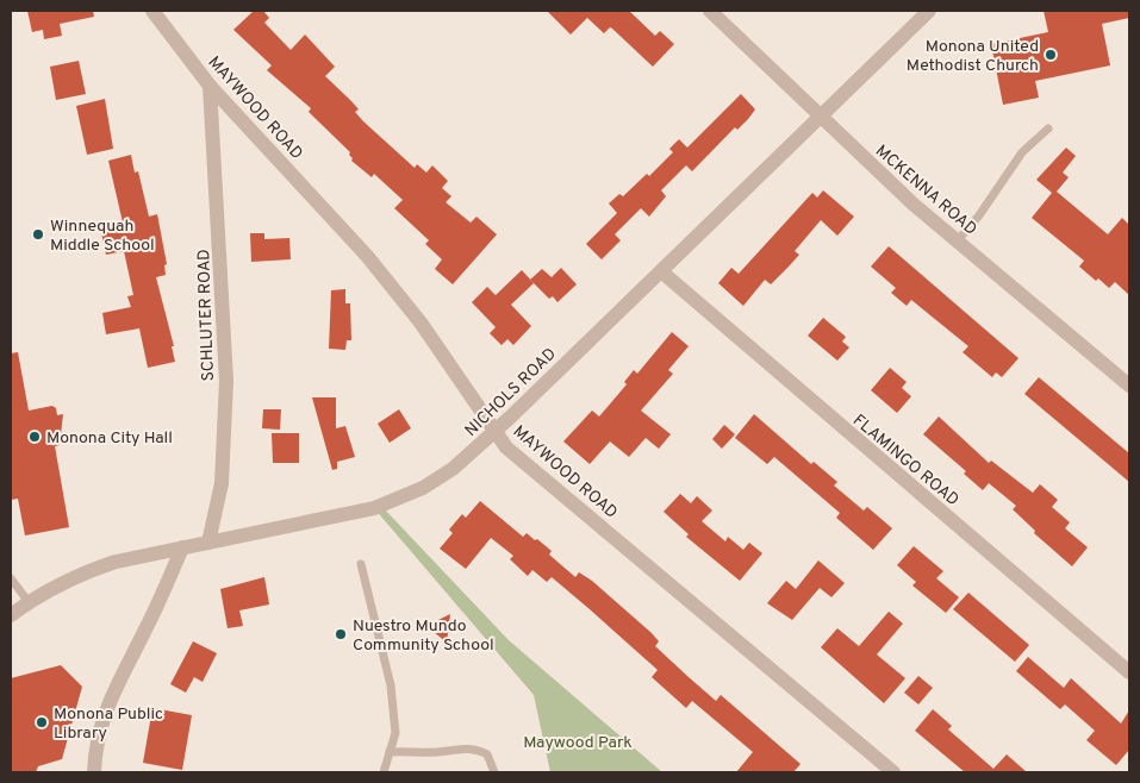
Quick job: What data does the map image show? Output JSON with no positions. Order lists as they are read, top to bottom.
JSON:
{
  "streets": {
    "street": [
      "MAYWOOD ROAD",
      "MCKENNA ROAD",
      "SCHLUTER ROAD",
      "NICHOLS ROAD",
      "FLAMINGO ROAD"
    ]
  },
  "crossings": [
    ["MAYWOOD ROAD", "SCHLUTER ROAD"],
    ["MAYWOOD ROAD", "NICHOLS ROAD"],
    ["MCKENNA ROAD", "NICHOLS ROAD"],
    ["SCHLUTER ROAD", "NICHOLS ROAD"],
    ["NICHOLS ROAD", "FLAMINGO ROAD"]
  ],
  "parks": ["Maywood Park"],
  "places": [
    "Monona United Methodist Church",
    "Winnequah Middle School",
    "Monona City Hall",
    "Nuestro Mundo Community School",
    "Monona Public Library"
  ]
}
